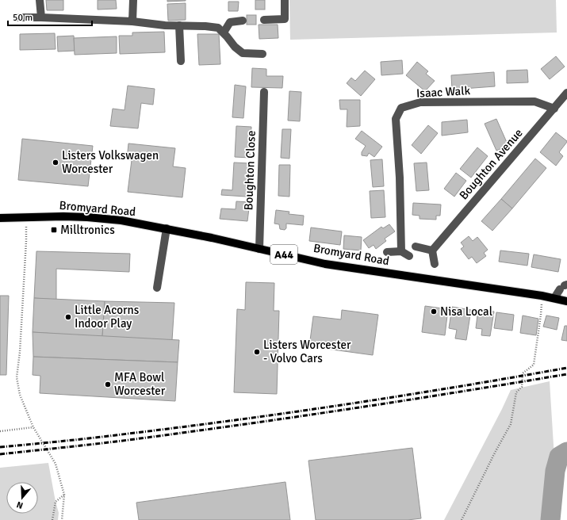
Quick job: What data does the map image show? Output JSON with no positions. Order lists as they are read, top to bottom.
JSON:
{
  "streets": {
    "main road": ["Bromyard Road", "A44"],
    "street": ["Isaac Walk", "Boughton Avenue", "Boughton Close"]
  },
  "crossings": [
    ["Isaac Walk", "Boughton Avenue"],
    ["Boughton Close", "Bromyard Road"]
  ],
  "places": {
    "other": [
      "Listers Volkswagen Worcester",
      "Nisa Local",
      "Little Acorns Indoor Play",
      "Listers Worcester - Volvo Cars",
      "MFA Bowl Worcester"
    ],
    "transit": ["Milltronics"]
  },
  "scale_bar": "50 m",
  "north": "bottom"
}
